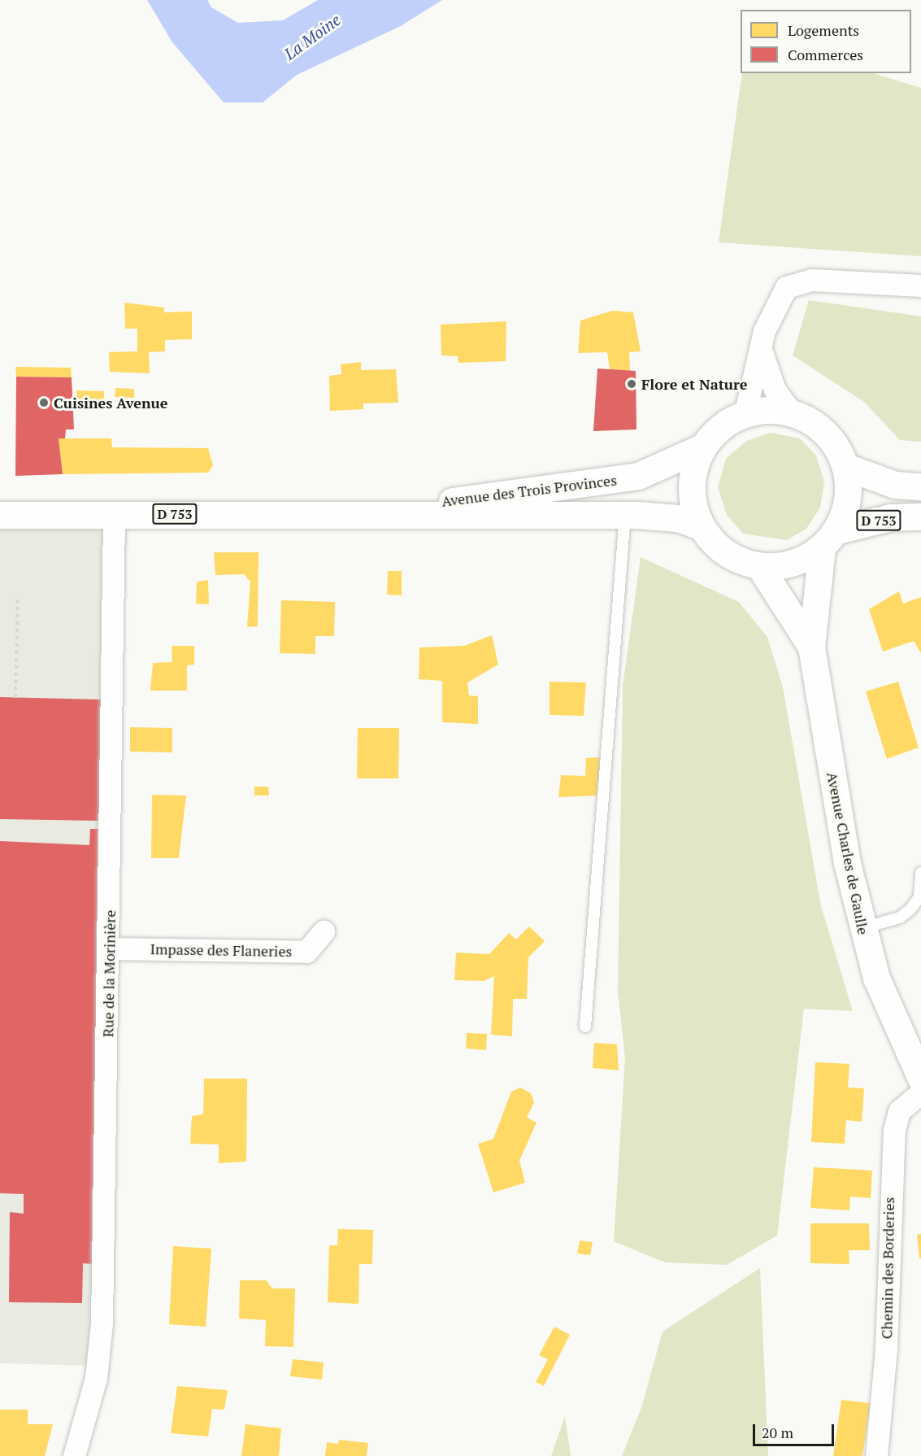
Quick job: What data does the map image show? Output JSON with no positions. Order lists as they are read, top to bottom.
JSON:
{
  "streets": {
    "main road": ["Avenue des Trois Provinces", "D 753", "Avenue Charles de Gaulle"],
    "street": ["Impasse des Flaneries", "Rue de la Morinière", "Chemin des Borderies"]
  },
  "crossings": [
    ["Avenue des Trois Provinces", "D 753"],
    ["Avenue des Trois Provinces", "Avenue Charles de Gaulle"],
    ["Avenue des Trois Provinces", "Rue de la Morinière"],
    ["D 753", "Avenue Charles de Gaulle"],
    ["Impasse des Flaneries", "Rue de la Morinière"]
  ],
  "water": ["La Moine"],
  "places": ["Flore et Nature", "Cuisines Avenue"],
  "legend": ["Logements", "Commerces"],
  "scale_bar": "20 m"
}
